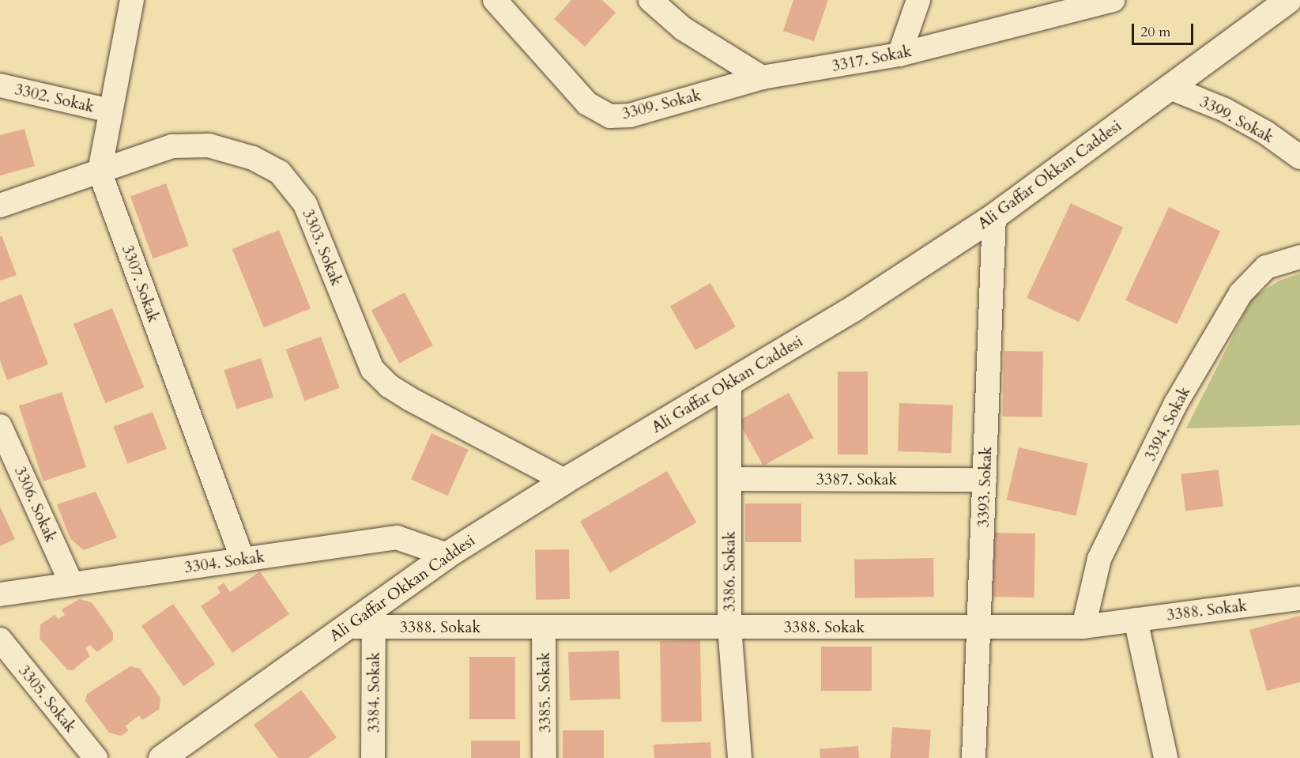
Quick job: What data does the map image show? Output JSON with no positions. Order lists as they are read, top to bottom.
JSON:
{
  "streets": {
    "street": [
      "3317. Sokak",
      "3302. Sokak",
      "3309. Sokak",
      "3399. Sokak",
      "Ali Gaffar Okkan Caddesi",
      "3303. Sokak",
      "3307. Sokak",
      "3394. Sokak",
      "3387. Sokak",
      "3393. Sokak",
      "3306. Sokak",
      "3304. Sokak",
      "3386. Sokak",
      "3388. Sokak",
      "3384. Sokak",
      "3385. Sokak",
      "3305. Sokak"
    ]
  },
  "crossings": [
    ["3317. Sokak", "3309. Sokak"],
    ["3302. Sokak", "3307. Sokak"],
    ["3399. Sokak", "Ali Gaffar Okkan Caddesi"],
    ["Ali Gaffar Okkan Caddesi", "3303. Sokak"],
    ["Ali Gaffar Okkan Caddesi", "3393. Sokak"],
    ["Ali Gaffar Okkan Caddesi", "3304. Sokak"],
    ["Ali Gaffar Okkan Caddesi", "3386. Sokak"],
    ["Ali Gaffar Okkan Caddesi", "3388. Sokak"],
    ["3303. Sokak", "3307. Sokak"],
    ["3307. Sokak", "3304. Sokak"],
    ["3394. Sokak", "3388. Sokak"],
    ["3387. Sokak", "3393. Sokak"],
    ["3387. Sokak", "3386. Sokak"],
    ["3393. Sokak", "3388. Sokak"],
    ["3306. Sokak", "3304. Sokak"],
    ["3386. Sokak", "3388. Sokak"],
    ["3388. Sokak", "3384. Sokak"],
    ["3388. Sokak", "3385. Sokak"]
  ],
  "scale_bar": "20 m"
}
